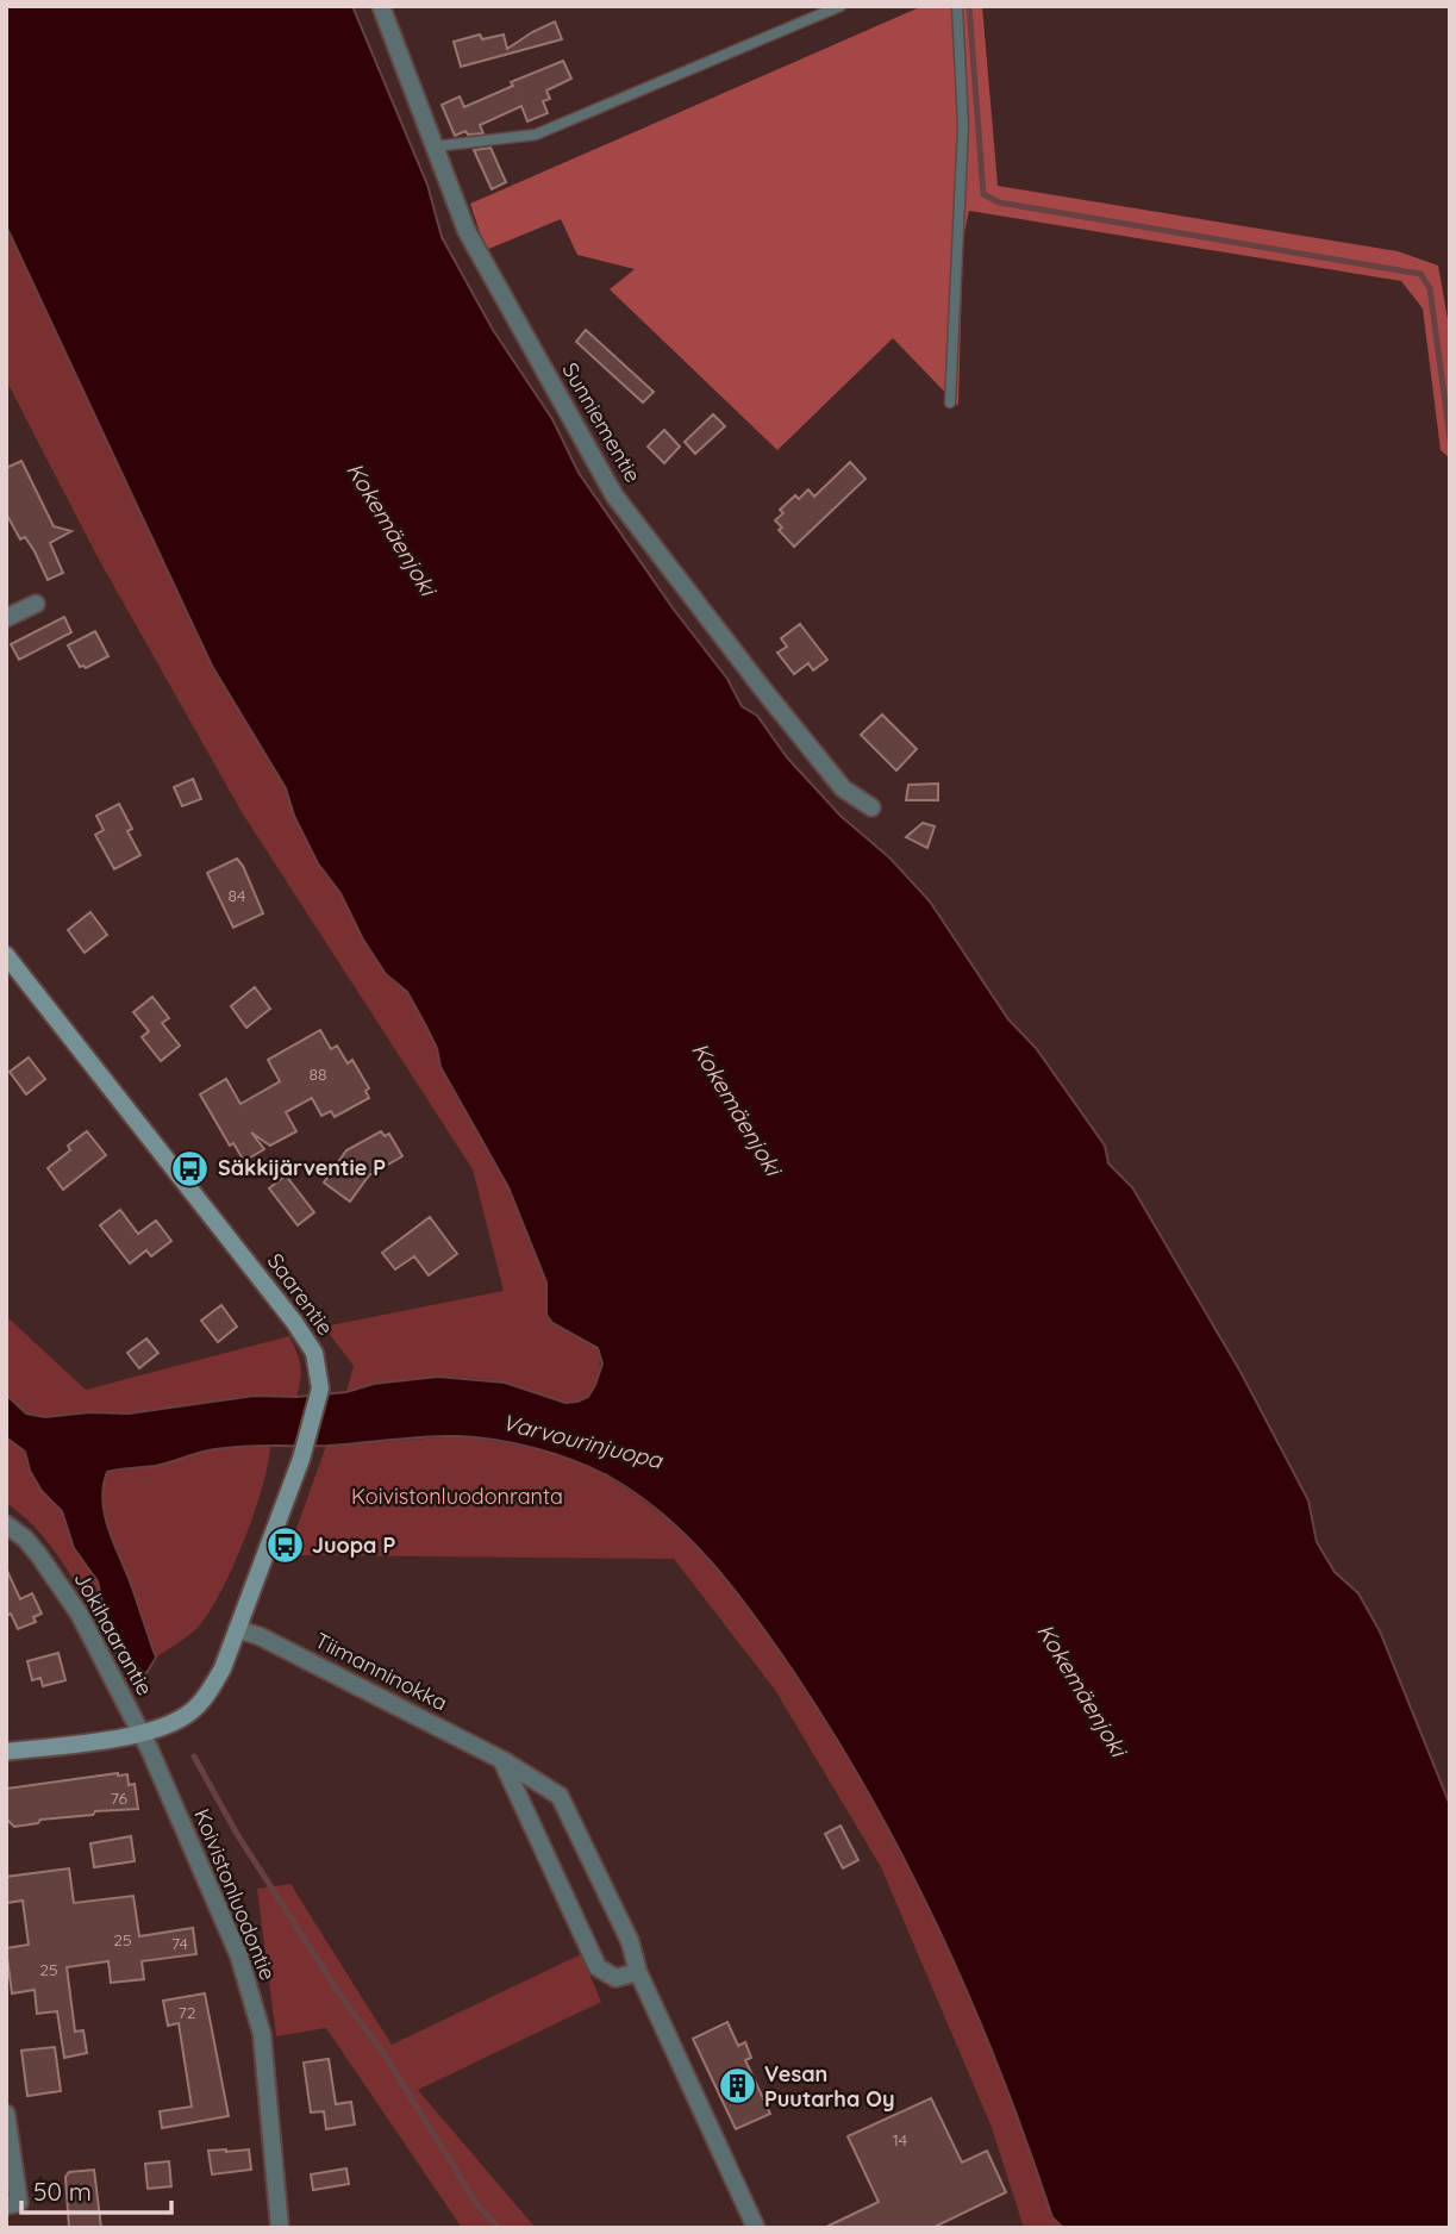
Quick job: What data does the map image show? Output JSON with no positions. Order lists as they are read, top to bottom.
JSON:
{
  "streets": {
    "street": [
      "Sunniementie",
      "Saarentie",
      "Jokihaarantie",
      "Tiimanninokka",
      "Koivistonluodontie"
    ]
  },
  "crossings": [
    ["Saarentie", "Jokihaarantie"],
    ["Saarentie", "Tiimanninokka"],
    ["Saarentie", "Koivistonluodontie"],
    ["Jokihaarantie", "Koivistonluodontie"]
  ],
  "water": ["Kokemäenjoki", "Varvourinjuopa"],
  "parks": ["Koivistonluodonranta"],
  "places": {
    "bus stop": ["Säkkijärventie P", "Juopa P"],
    "building": ["Vesan Puutarha Oy"]
  },
  "house_numbers": [
    "84",
    "88",
    "76",
    "25",
    "74",
    "25",
    "72",
    "14"
  ],
  "scale_bar": "50 m"
}
